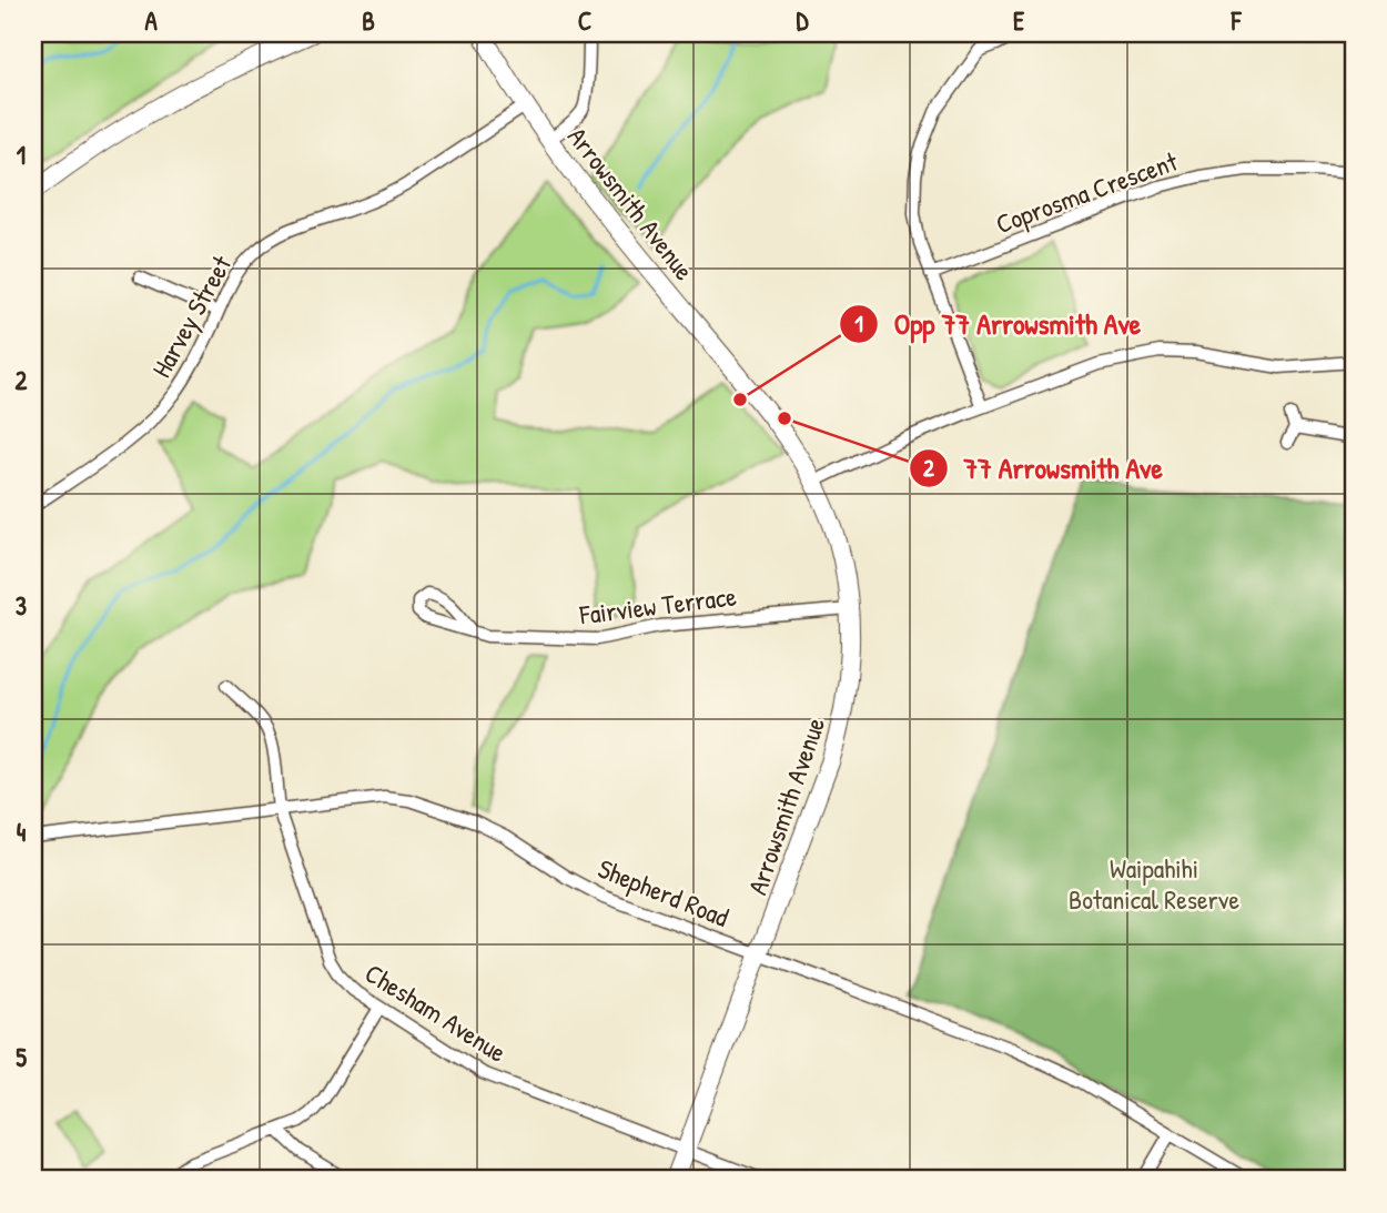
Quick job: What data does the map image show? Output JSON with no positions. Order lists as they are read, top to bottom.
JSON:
{
  "streets": {
    "street": [
      "Coprosma Crescent",
      "Arrowsmith Avenue",
      "Harvey Street",
      "Fairview Terrace",
      "Shepherd Road",
      "Chesham Avenue"
    ]
  },
  "crossings": [
    ["Arrowsmith Avenue", "Harvey Street"],
    ["Arrowsmith Avenue", "Fairview Terrace"],
    ["Arrowsmith Avenue", "Shepherd Road"],
    ["Arrowsmith Avenue", "Chesham Avenue"],
    ["Shepherd Road", "Chesham Avenue"]
  ],
  "parks": ["Waipahihi Botanical Reserve"],
  "places": ["Opp 77 Arrowsmith Ave", "77 Arrowsmith Ave"],
  "grid": {
    "columns": [
      "A",
      "B",
      "C",
      "D",
      "E",
      "F"
    ],
    "rows": [
      "1",
      "2",
      "3",
      "4",
      "5"
    ]
  }
}
